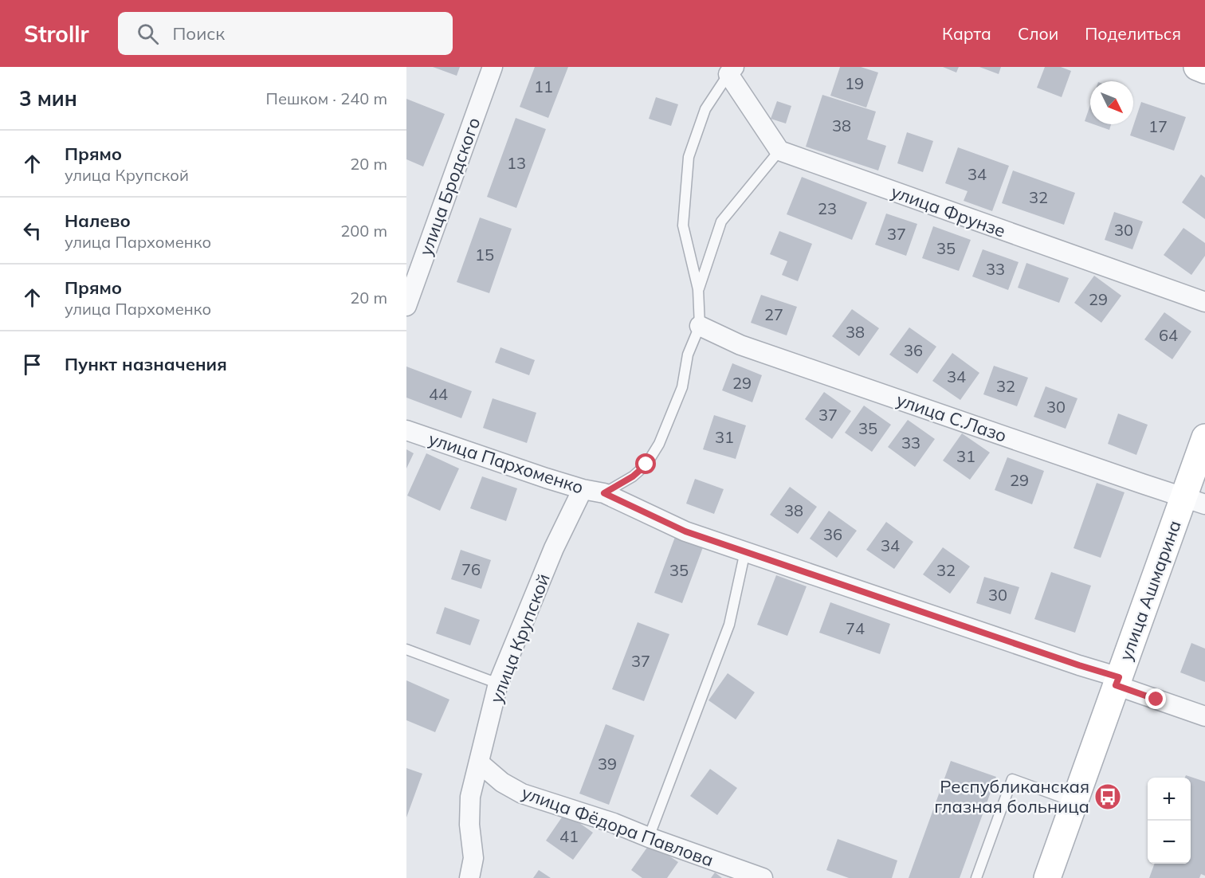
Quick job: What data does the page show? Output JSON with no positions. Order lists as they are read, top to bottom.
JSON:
{
  "streets": {
    "street": [
      "улица Бродского",
      "улица Фрунзе",
      "улица С.Лазо",
      "улица Пархоменко",
      "улица Ашмарина",
      "улица Крупской",
      "улица Фёдора Павлова"
    ]
  },
  "crossings": [
    ["улица С.Лазо", "улица Ашмарина"],
    ["улица Пархоменко", "улица Ашмарина"],
    ["улица Пархоменко", "улица Крупской"],
    ["улица Крупской", "улица Фёдора Павлова"]
  ],
  "places": {
    "bus stop": ["Республиканская глазная больница"]
  },
  "house_numbers": [
    "19",
    "11",
    "38",
    "17",
    "13",
    "34",
    "32",
    "23",
    "30",
    "37",
    "35",
    "15",
    "33",
    "29",
    "27",
    "38",
    "64",
    "36",
    "34",
    "29",
    "32",
    "44",
    "30",
    "37",
    "35",
    "31",
    "33",
    "31",
    "29",
    "38",
    "36",
    "34",
    "76",
    "35",
    "32",
    "30",
    "74",
    "37",
    "39",
    "41"
  ],
  "north": "bottom right",
  "page": {
    "header": "Strollr",
    "search": "Поиск",
    "nav": ["Карта", "Слои", "Поделиться"],
    "heading": ["3 мин", "Пешком · 240 m"],
    "list": [
      ["Прямо", "улица Крупской", "20 m"],
      ["Налево", "улица Пархоменко", "200 m"],
      ["Прямо", "улица Пархоменко", "20 m"],
      "Пункт назначения"
    ],
    "map_buttons": ["+", "−"]
  }
}
